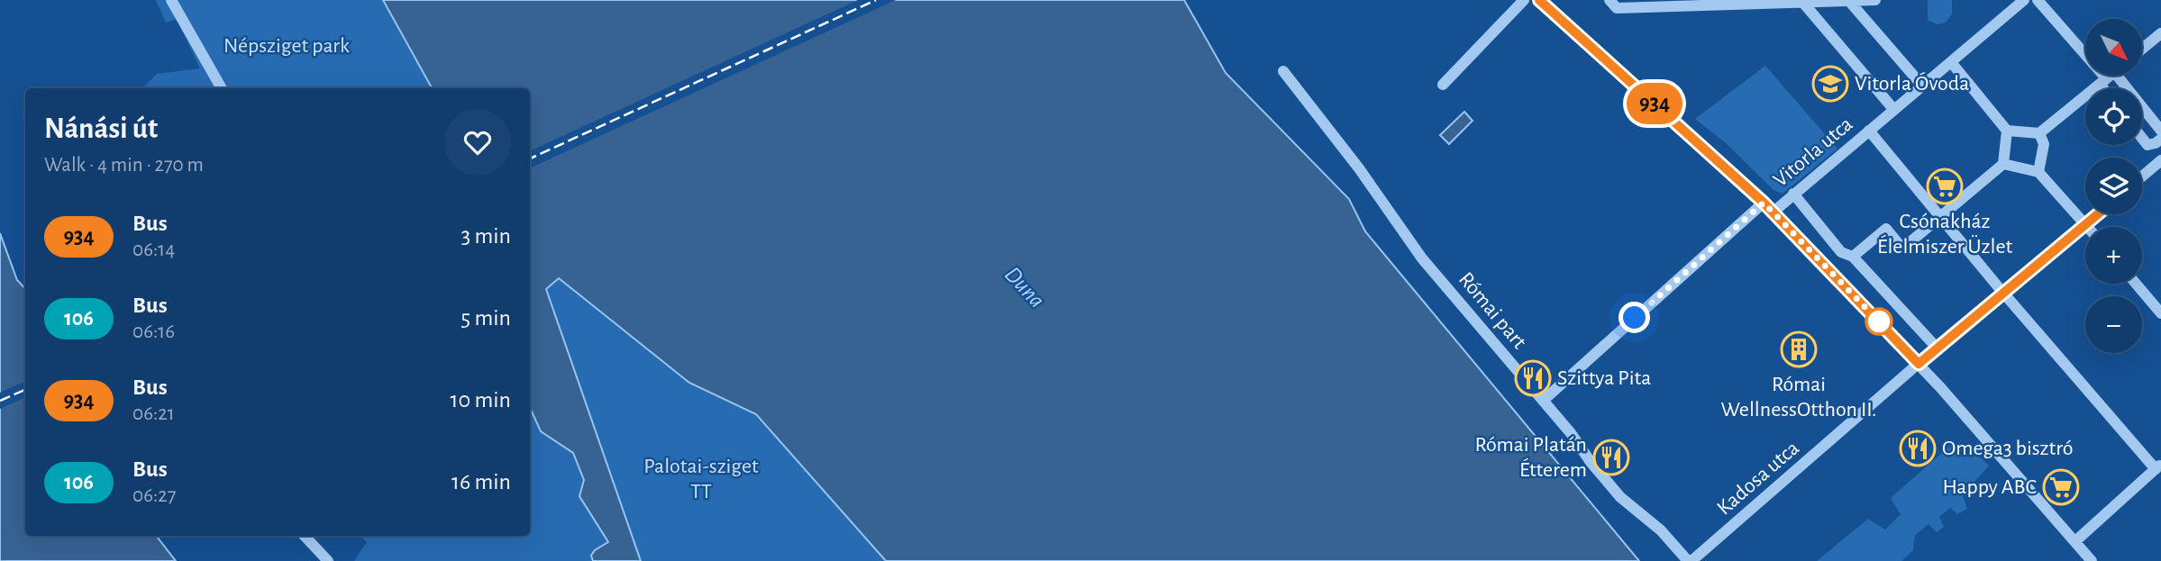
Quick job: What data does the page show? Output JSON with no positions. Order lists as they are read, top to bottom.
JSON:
{
  "streets": {
    "street": ["Vitorla utca", "Római part", "Kadosa utca"]
  },
  "crossings": [
    ["Római part", "Kadosa utca"]
  ],
  "water": ["Duna"],
  "parks": ["Népsziget park", "Palotai-sziget TT"],
  "places": {
    "school or university": ["Vitorla Óvoda"],
    "supermarket": ["Csónakház Élelmiszer Üzlet", "Happy ABC"],
    "building": ["Római WellnessOtthon II."],
    "restaurant": ["Szittya Pita", "Omega3 bisztró", "Római Platán Étterem"]
  },
  "lines": ["bus line 934"],
  "north": "bottom right",
  "page": {
    "on_map": "934",
    "map_buttons": ["+", "−"],
    "heading": ["Nánási út", "Walk · 4 min · 270 m"],
    "list": [
      {
        "mark": "934",
        "name": "Bus",
        "note": "06:14",
        "value": "3 min"
      },
      {
        "mark": "106",
        "name": "Bus",
        "note": "06:16",
        "value": "5 min"
      },
      {
        "mark": "934",
        "name": "Bus",
        "note": "06:21",
        "value": "10 min"
      },
      {
        "mark": "106",
        "name": "Bus",
        "note": "06:27",
        "value": "16 min"
      }
    ]
  }
}
